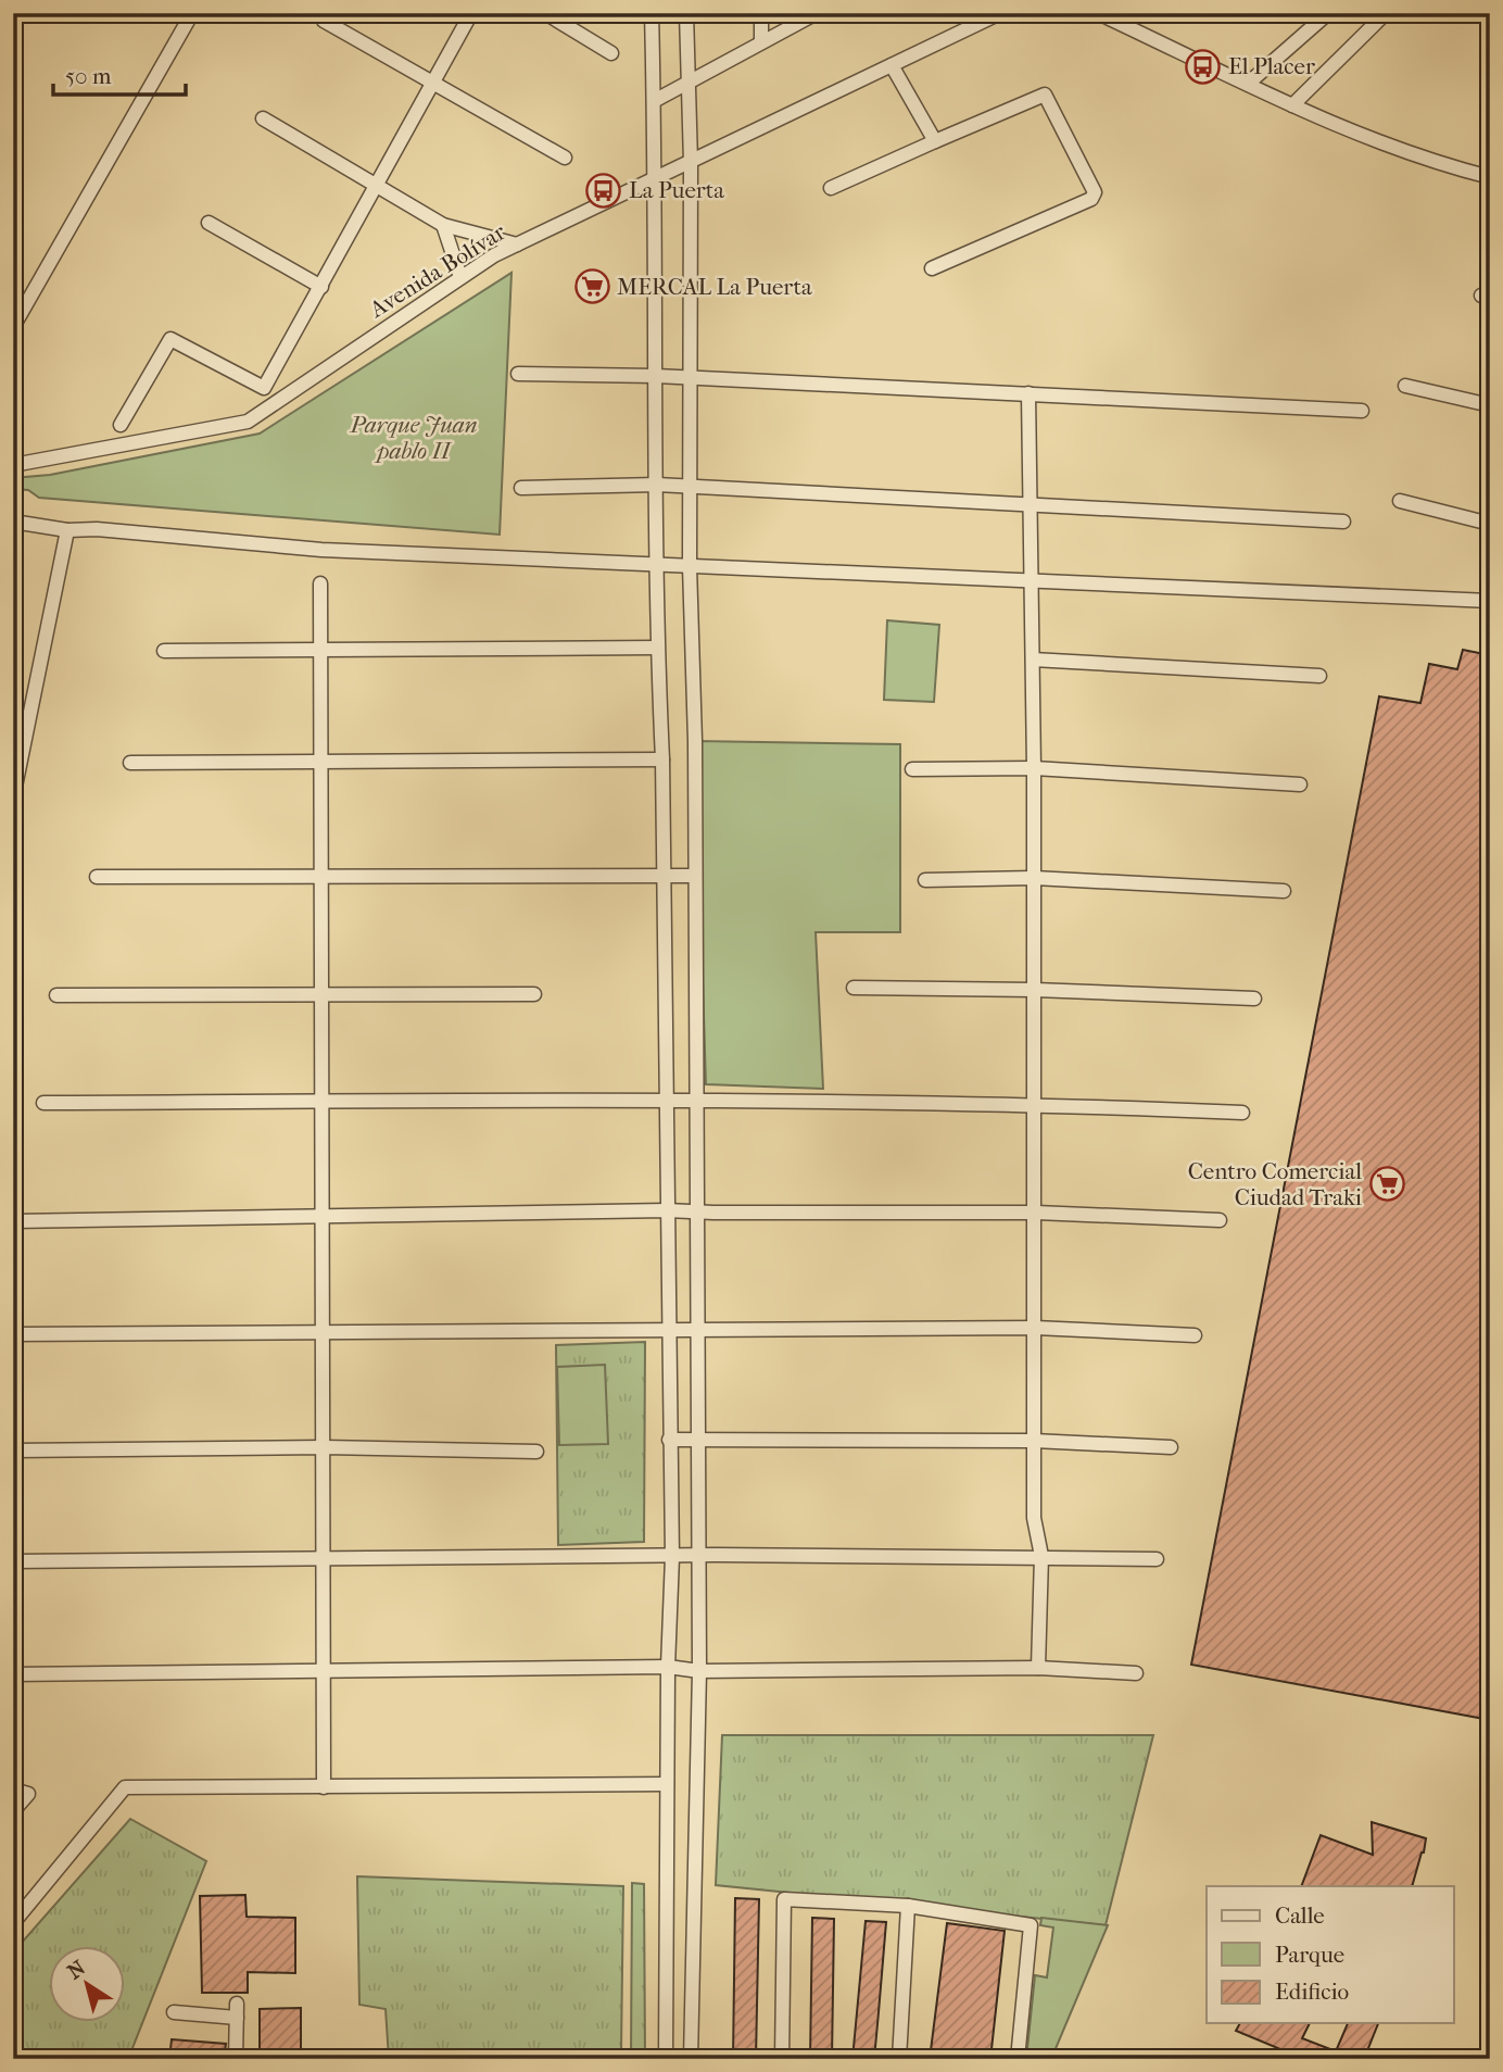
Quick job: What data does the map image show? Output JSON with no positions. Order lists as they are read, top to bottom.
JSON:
{
  "streets": {
    "street": ["Avenida Bolívar"]
  },
  "parks": ["Parque Juan pablo II"],
  "places": {
    "bus stop": ["El Placer", "La Puerta"],
    "supermarket": ["MERCAL La Puerta", "Centro Comercial Ciudad Traki"]
  },
  "legend": ["Calle", "Parque", "Edificio"],
  "scale_bar": "50 m",
  "north": "top left"
}
